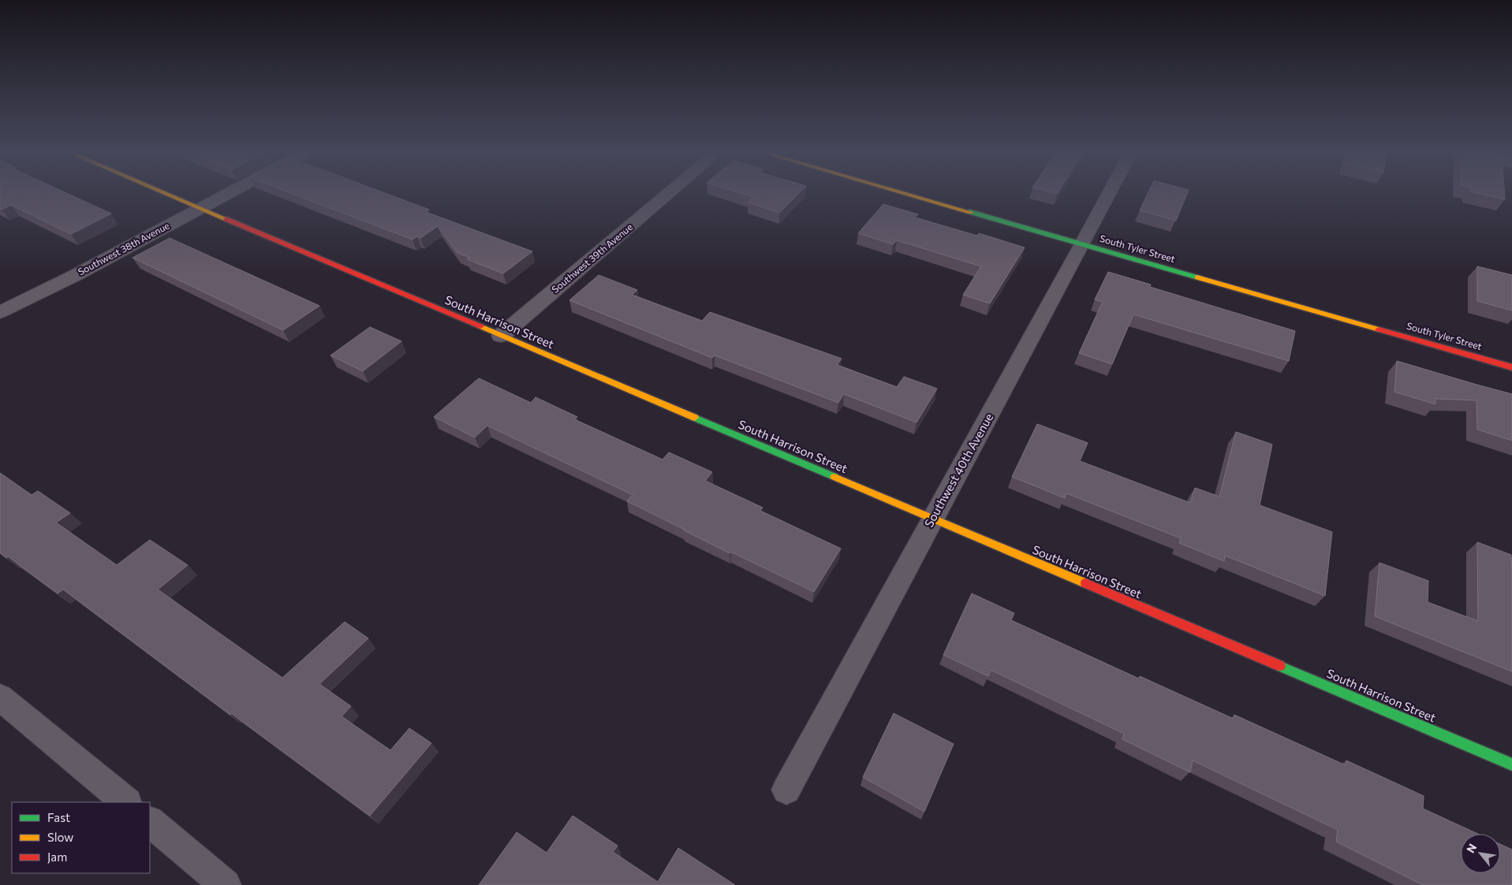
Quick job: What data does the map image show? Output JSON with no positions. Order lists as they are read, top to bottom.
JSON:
{
  "streets": {
    "street": [
      "Southwest 38th Avenue",
      "South Tyler Street",
      "Southwest 39th Avenue",
      "South Harrison Street",
      "Southwest 40th Avenue"
    ]
  },
  "crossings": [
    ["Southwest 38th Avenue", "South Harrison Street"],
    ["South Tyler Street", "Southwest 40th Avenue"],
    ["Southwest 39th Avenue", "South Harrison Street"],
    ["South Harrison Street", "Southwest 40th Avenue"]
  ],
  "legend": ["Fast", "Slow", "Jam"],
  "north": "top left"
}
